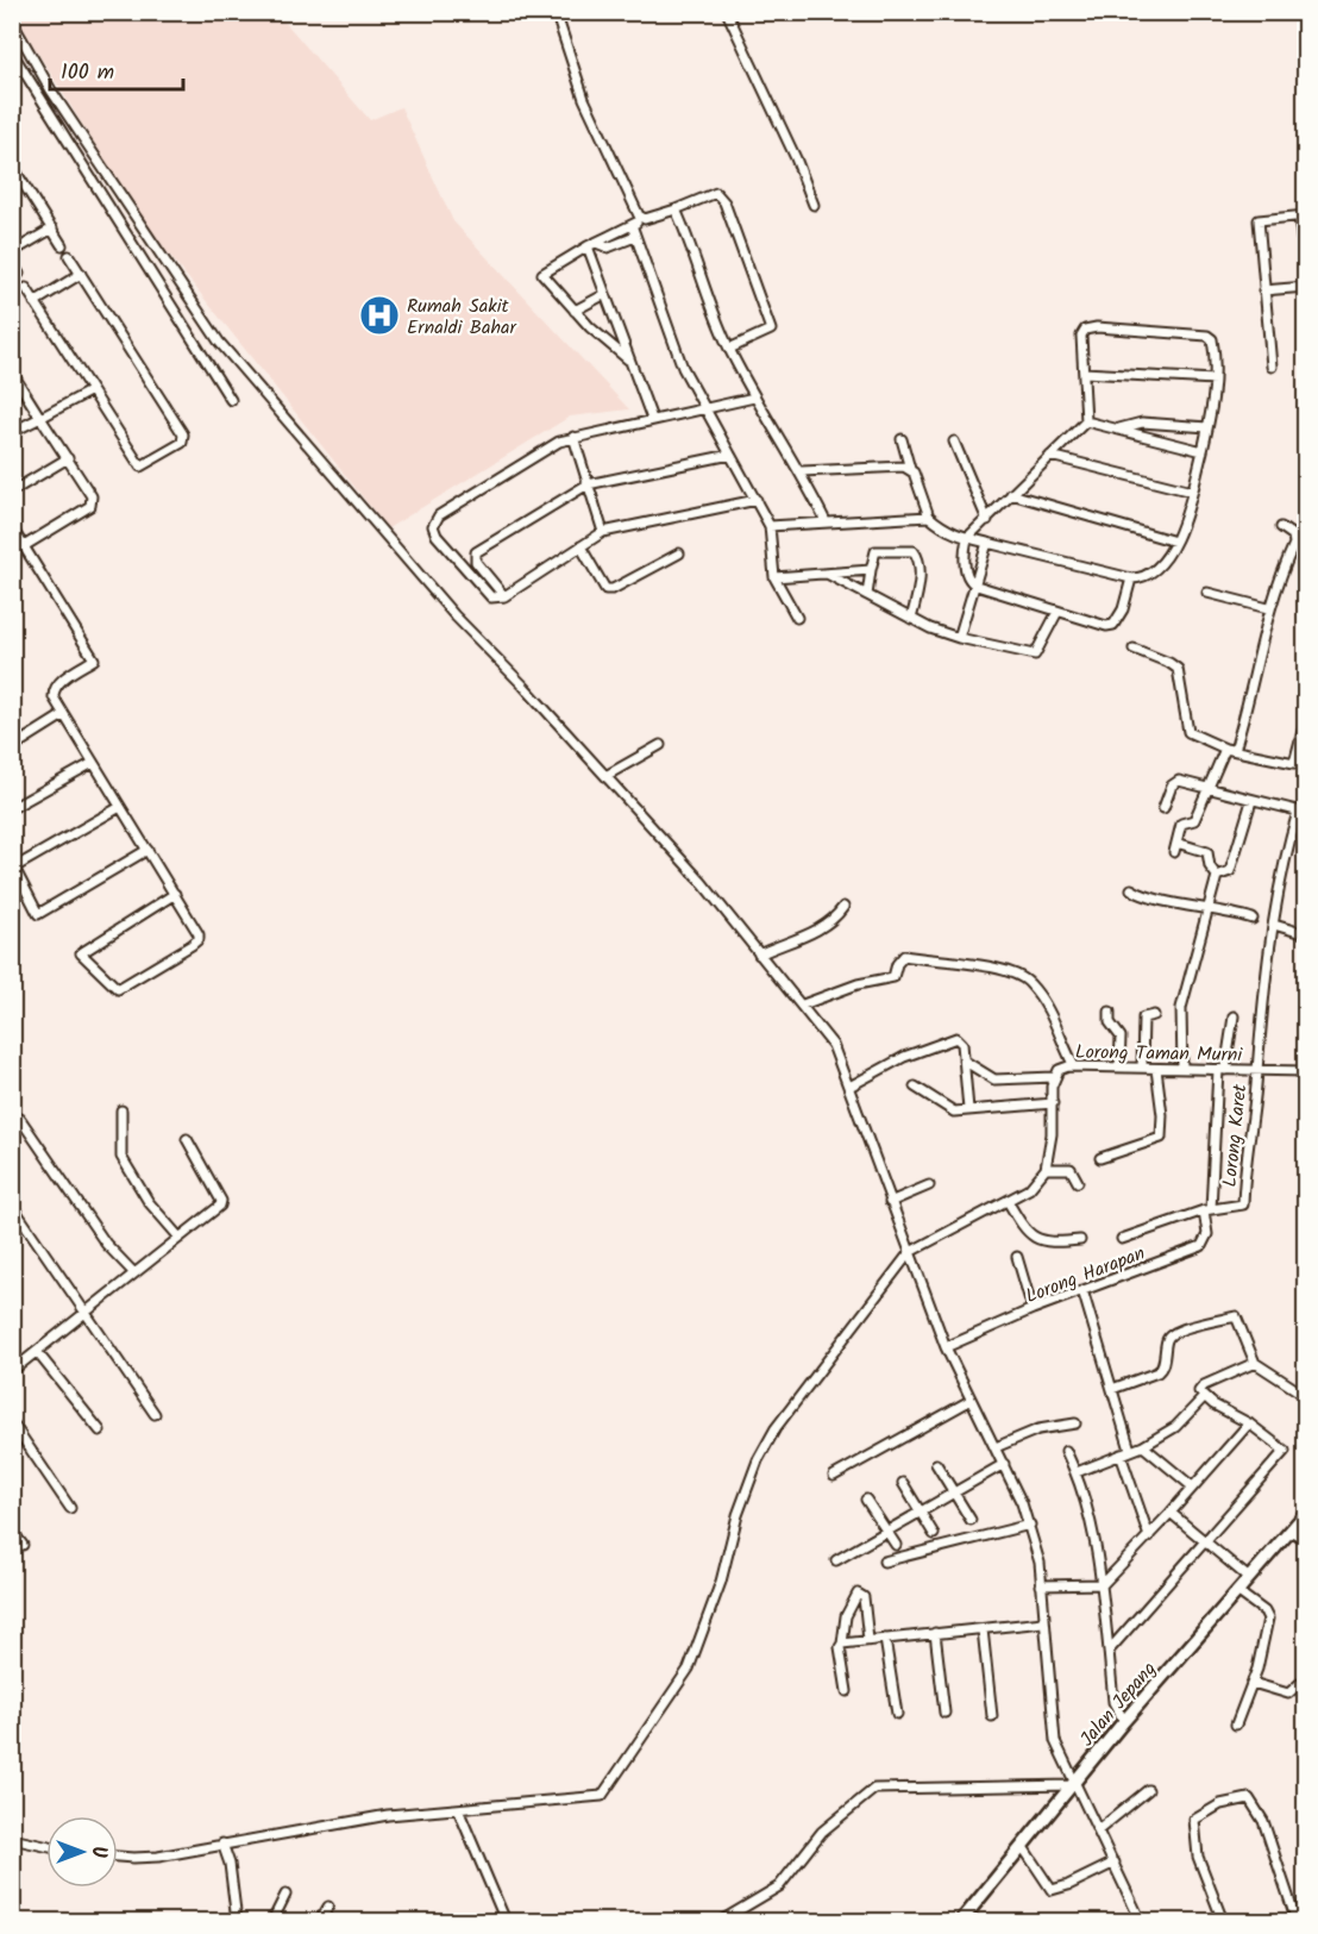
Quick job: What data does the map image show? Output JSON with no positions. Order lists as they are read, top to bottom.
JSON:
{
  "streets": {
    "street": [
      "Lorong Taman Murni",
      "Lorong Karet",
      "Lorong Harapan",
      "Jalan Jepang"
    ]
  },
  "crossings": [
    ["Lorong Taman Murni", "Lorong Karet"],
    ["Lorong Karet", "Lorong Harapan"]
  ],
  "places": {
    "hospital": ["Rumah Sakit Ernaldi Bahar"]
  },
  "scale_bar": "100 m",
  "north": "right"
}
